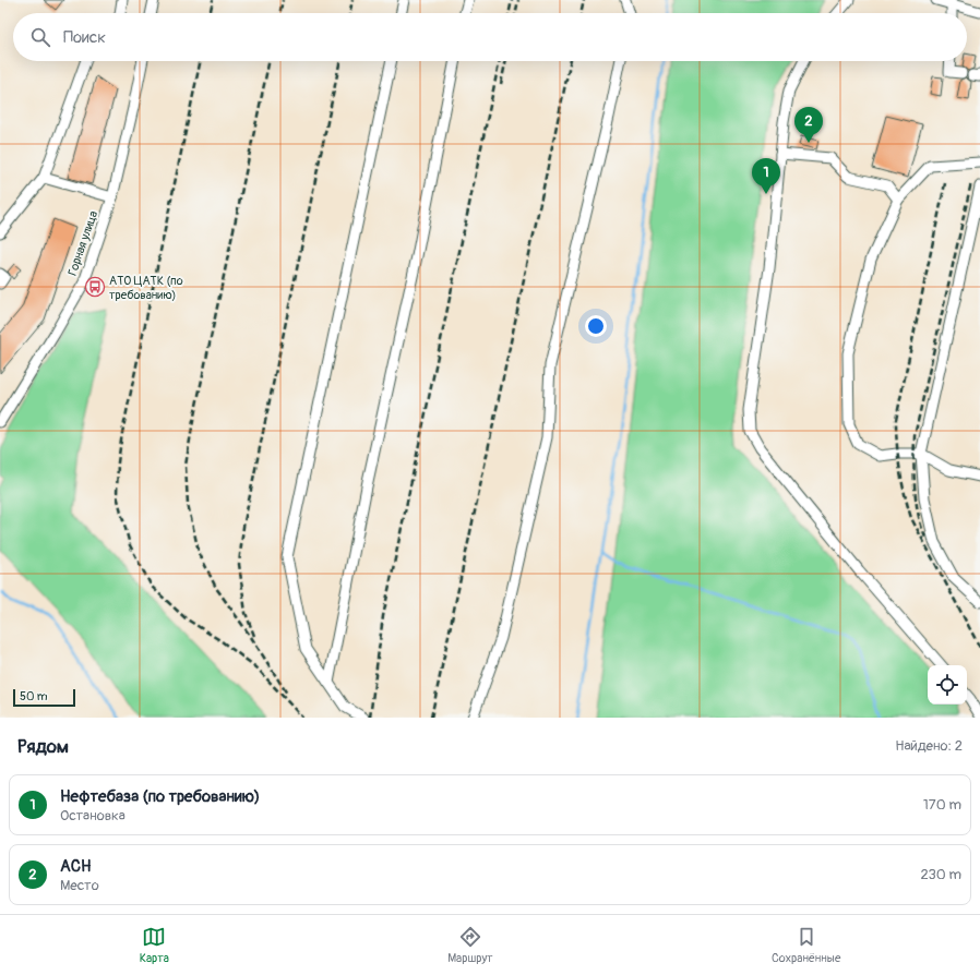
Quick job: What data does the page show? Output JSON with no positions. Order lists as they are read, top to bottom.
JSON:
{
  "streets": {
    "street": ["Горная улица"]
  },
  "places": {
    "bus stop": ["АТО ЦАТК (по требованию)"]
  },
  "scale_bar": "50 m",
  "page": {
    "search": "Поиск",
    "pins": ["2", "1"],
    "scale": "50 m",
    "heading": ["Рядом", "Найдено: 2"],
    "list": [
      {
        "mark": "1",
        "name": "Нефтебаза (по требованию)",
        "note": "Остановка",
        "value": "170 m"
      },
      {
        "mark": "2",
        "name": "АСН",
        "note": "Место",
        "value": "230 m"
      }
    ],
    "nav": ["Карта", "Маршрут", "Сохранённые"]
  }
}
